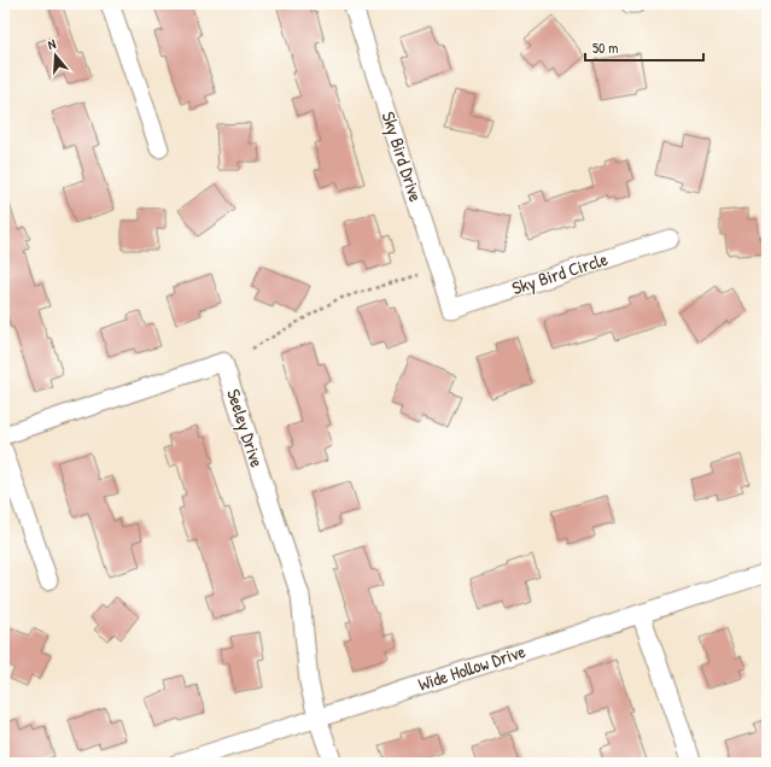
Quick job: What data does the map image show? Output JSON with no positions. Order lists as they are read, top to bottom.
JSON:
{
  "streets": {
    "street": [
      "Sky Bird Drive",
      "Sky Bird Circle",
      "Seeley Drive",
      "Wide Hollow Drive"
    ]
  },
  "crossings": [
    ["Sky Bird Drive", "Sky Bird Circle"],
    ["Seeley Drive", "Wide Hollow Drive"]
  ],
  "scale_bar": "50 m",
  "north": "top"
}
